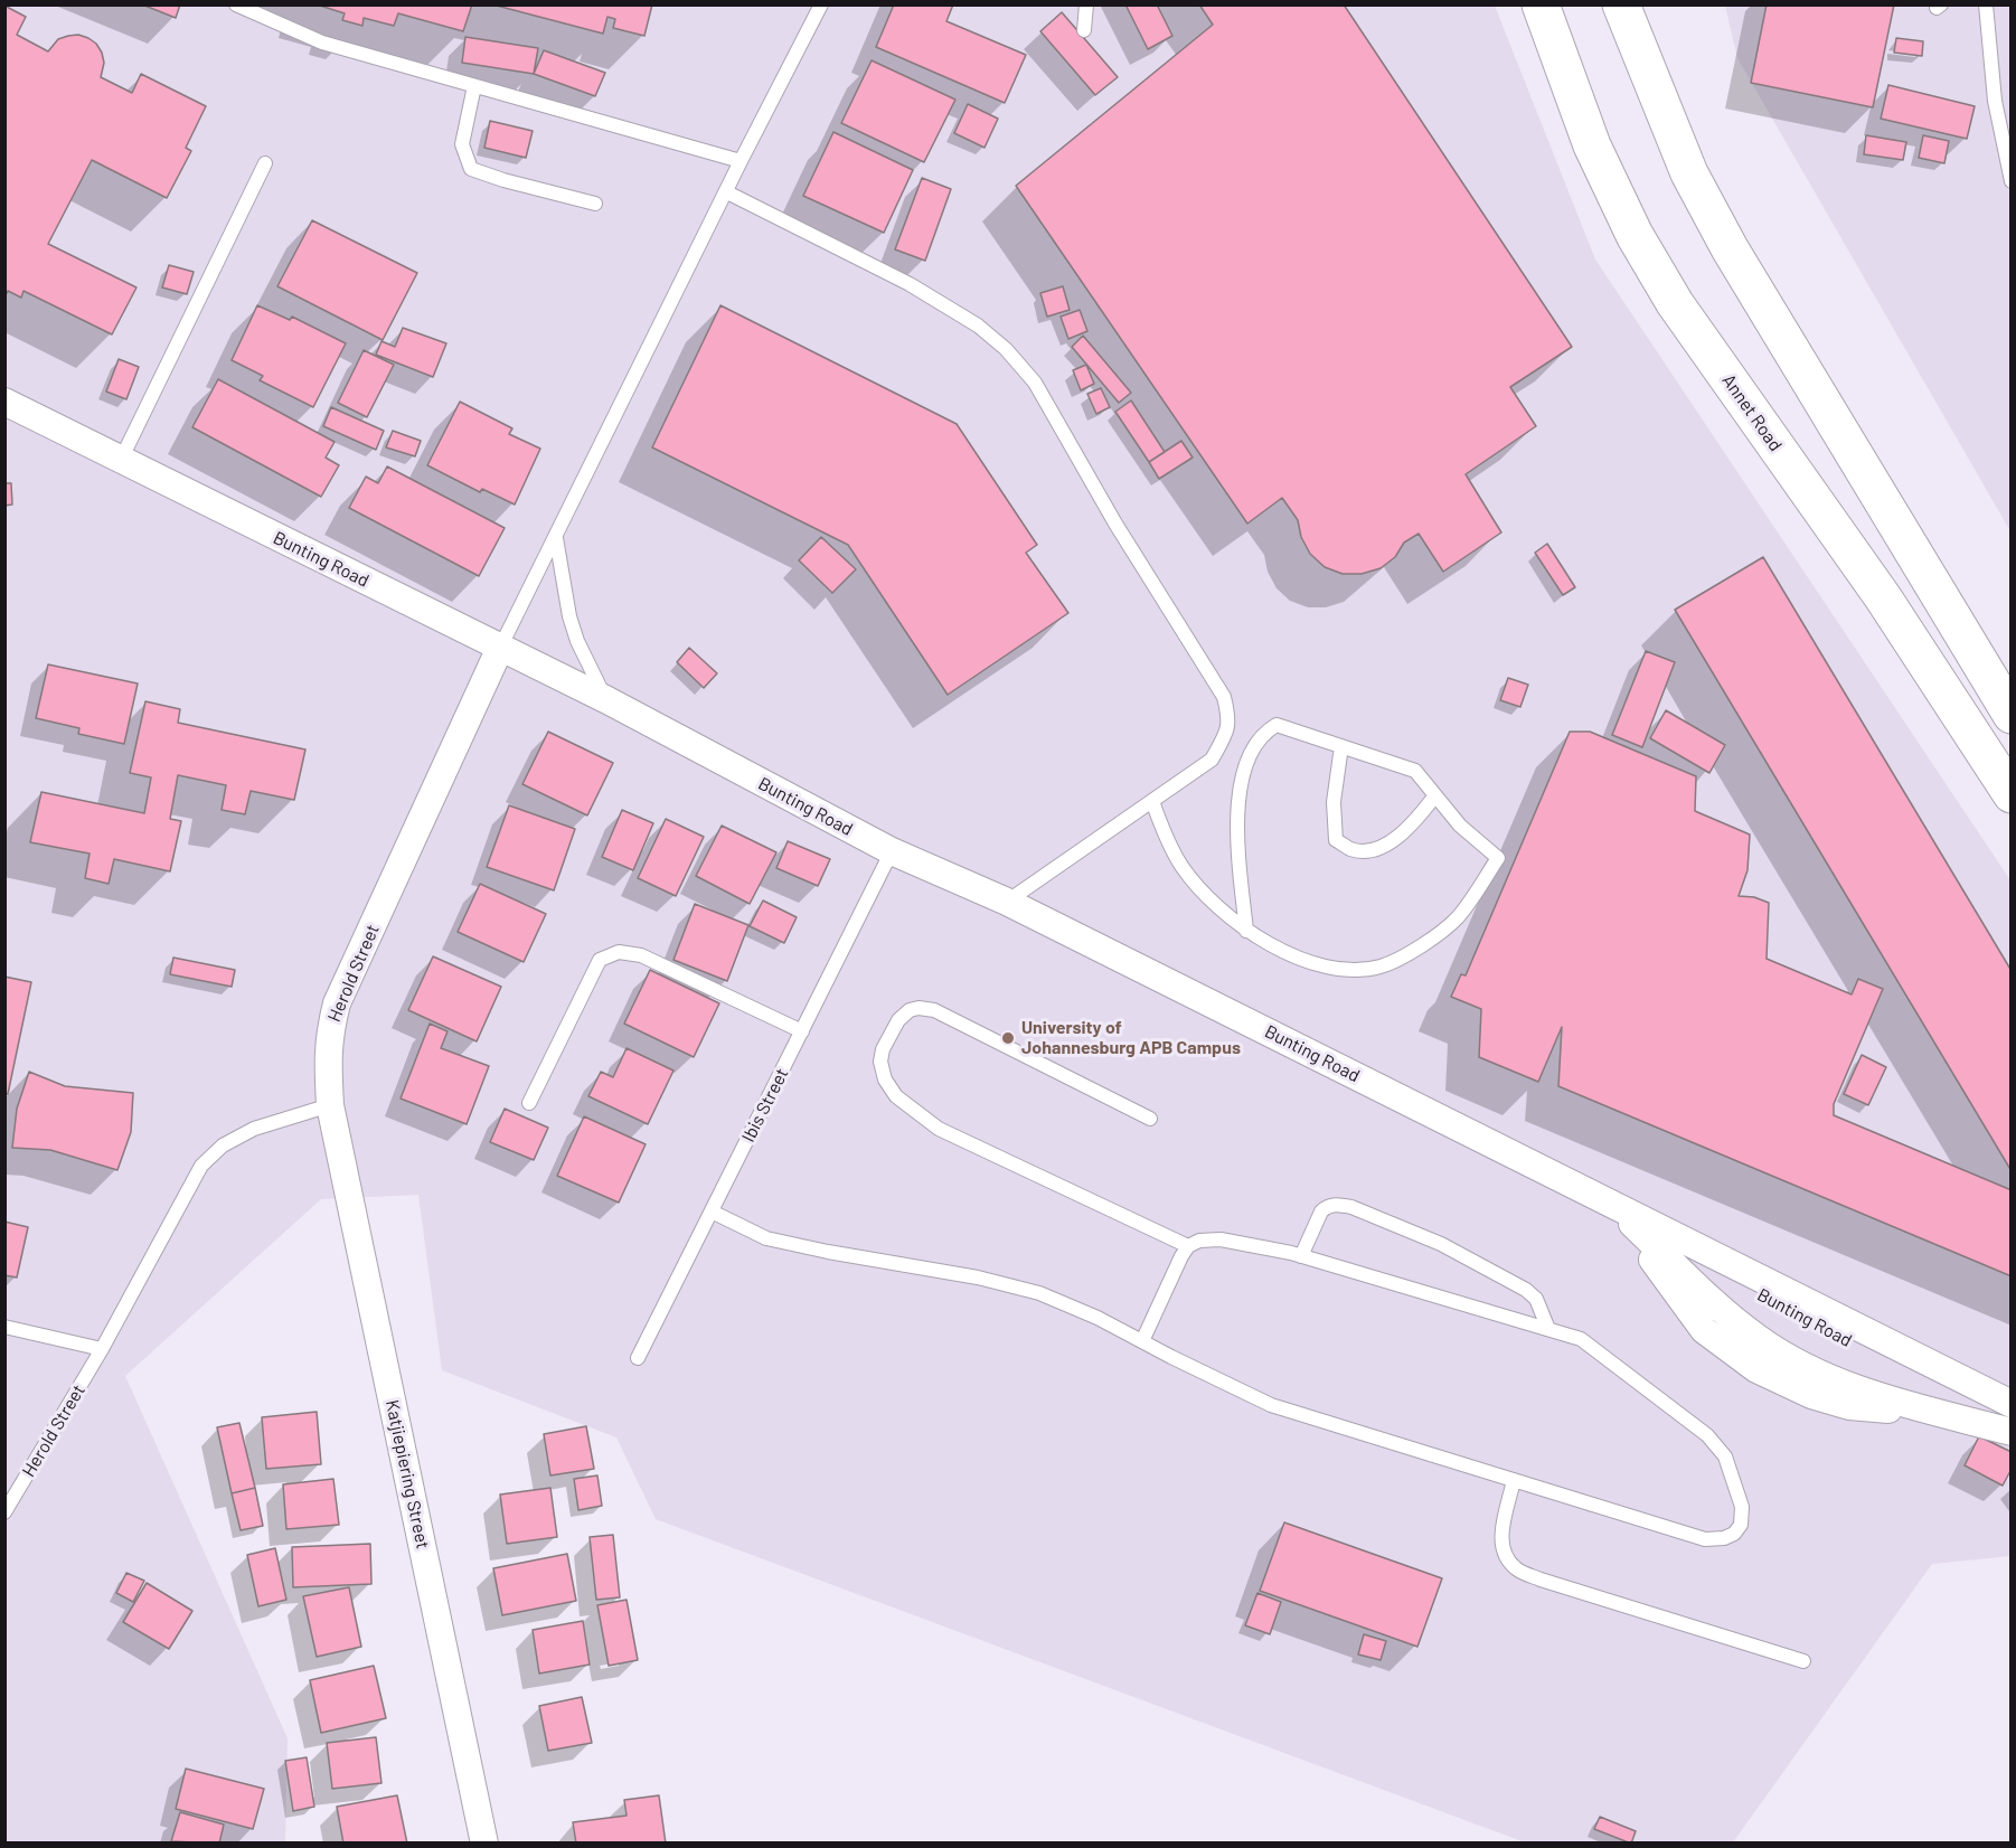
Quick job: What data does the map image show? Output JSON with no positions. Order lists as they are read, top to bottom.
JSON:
{
  "streets": {
    "main road": ["Annet Road"],
    "street": ["Bunting Road", "Herold Street", "Katjiepiering Street"],
    "lane": ["Ibis Street"]
  },
  "crossings": [
    ["Bunting Road", "Herold Street"],
    ["Bunting Road", "Ibis Street"],
    ["Herold Street", "Katjiepiering Street"]
  ],
  "places": ["University of Johannesburg APB Campus"]
}
